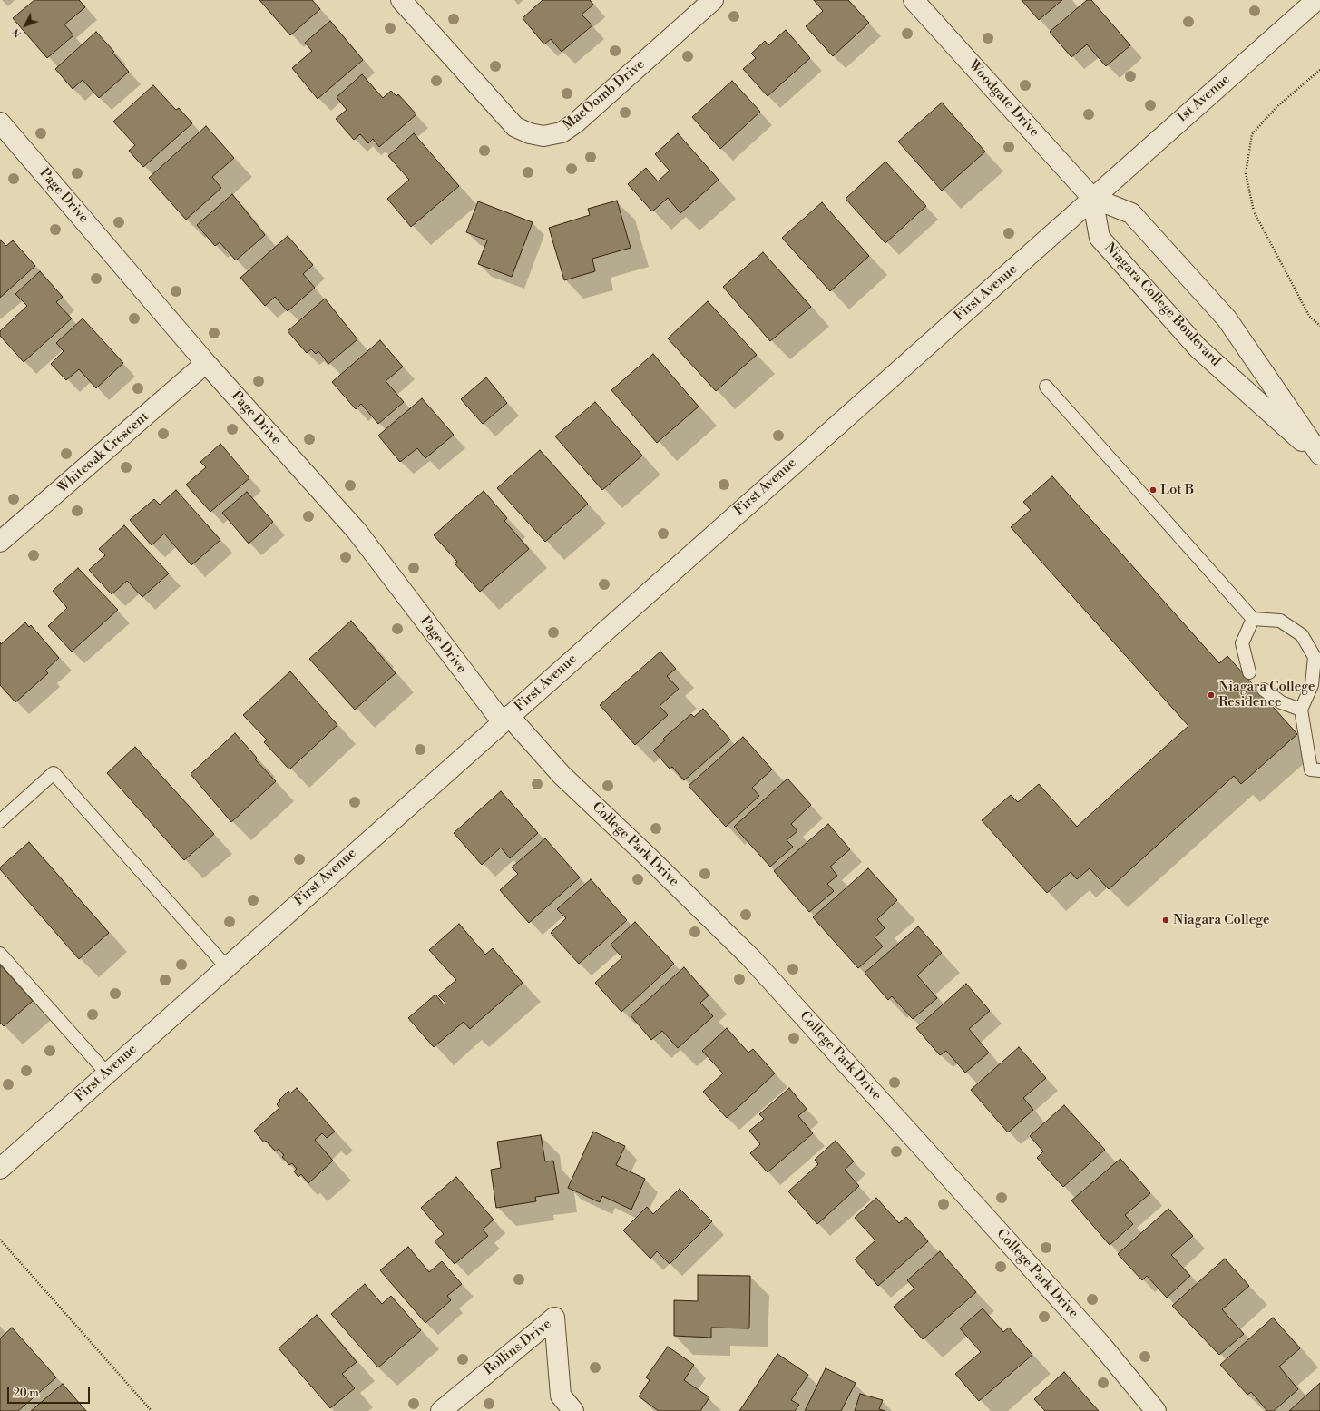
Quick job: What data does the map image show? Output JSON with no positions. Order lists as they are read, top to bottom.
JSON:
{
  "streets": {
    "street": [
      "MacOomb Drive",
      "Woodgate Drive",
      "1st Avenue",
      "Page Drive",
      "First Avenue",
      "Niagara College Boulevard",
      "Whiteoak Crescent",
      "College Park Drive",
      "Rollins Drive"
    ]
  },
  "crossings": [
    ["Woodgate Drive", "1st Avenue"],
    ["Woodgate Drive", "First Avenue"],
    ["Woodgate Drive", "Niagara College Boulevard"],
    ["1st Avenue", "First Avenue"],
    ["1st Avenue", "Niagara College Boulevard"],
    ["Page Drive", "First Avenue"],
    ["Page Drive", "Whiteoak Crescent"],
    ["Page Drive", "College Park Drive"],
    ["First Avenue", "Niagara College Boulevard"],
    ["First Avenue", "College Park Drive"]
  ],
  "places": ["Lot B", "Niagara College Residence", "Niagara College"],
  "scale_bar": "20 m",
  "north": "bottom left"
}
